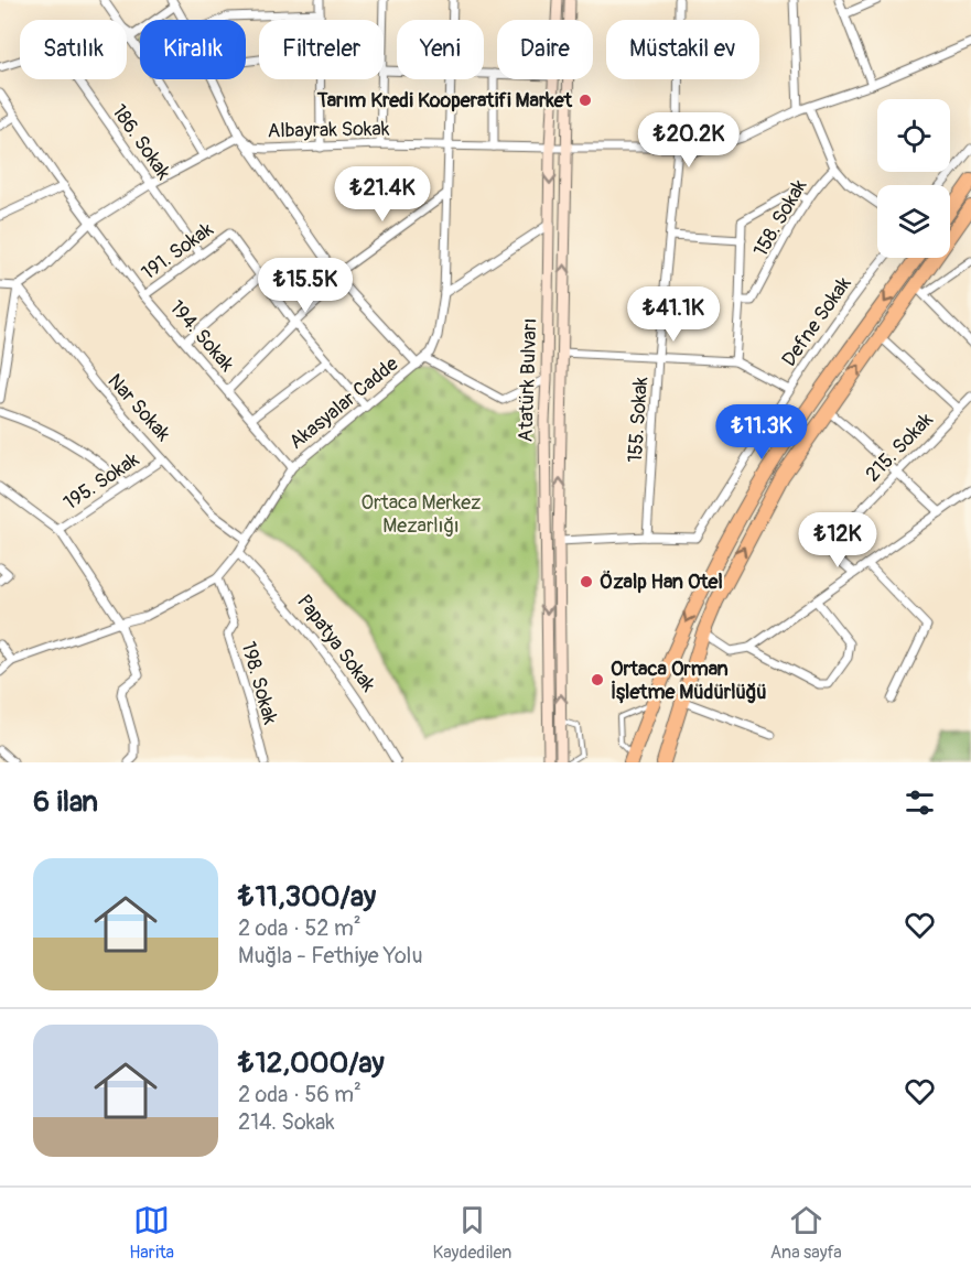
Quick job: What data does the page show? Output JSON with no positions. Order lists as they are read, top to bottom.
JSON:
{
  "streets": {
    "main road": ["Atatürk Bulvarı"],
    "street": [
      "Albayrak Sokak",
      "186. Sokak",
      "158. Sokak",
      "191. Sokak",
      "Defne Sokak",
      "194. Sokak",
      "Akasyalar Cadde",
      "Nar Sokak",
      "155. Sokak",
      "215. Sokak",
      "195. Sokak",
      "Papatya Sokak",
      "198. Sokak"
    ]
  },
  "crossings": [
    ["Albayrak Sokak", "186. Sokak"],
    ["Albayrak Sokak", "194. Sokak"],
    ["Albayrak Sokak", "Atatürk Bulvarı"],
    ["Albayrak Sokak", "Akasyalar Cadde"],
    ["Albayrak Sokak", "Nar Sokak"],
    ["Albayrak Sokak", "155. Sokak"],
    ["186. Sokak", "191. Sokak"],
    ["191. Sokak", "194. Sokak"],
    ["Defne Sokak", "Atatürk Bulvarı"],
    ["Defne Sokak", "155. Sokak"],
    ["194. Sokak", "Akasyalar Cadde"],
    ["Akasyalar Cadde", "Nar Sokak"],
    ["Akasyalar Cadde", "Papatya Sokak"],
    ["Akasyalar Cadde", "198. Sokak"],
    ["Nar Sokak", "195. Sokak"]
  ],
  "parks": ["Ortaca Merkez Mezarlığı"],
  "places": ["Tarım Kredi Kooperatifi Market", "Özalp Han Otel", "Ortaca Orman İşletme Müdürlüğü"],
  "page": {
    "chip": [
      "Satılık",
      "Kiralık",
      "Filtreler",
      "Yeni",
      "Daire",
      "Müstakil ev"
    ],
    "price": [
      "₺20.2K",
      "₺21.4K",
      "₺15.5K",
      "₺41.1K",
      "₺11.3K",
      "₺12K"
    ],
    "heading": "6 ilan",
    "list": [
      {
        "name": "₺11,300/ay",
        "note": "2 oda · 52 m² · Muğla - Fethiye Yolu"
      },
      {
        "name": "₺12,000/ay",
        "note": "2 oda · 56 m² · 214. Sokak"
      }
    ],
    "tabs": ["Harita", "Kaydedilen", "Ana sayfa"]
  }
}
